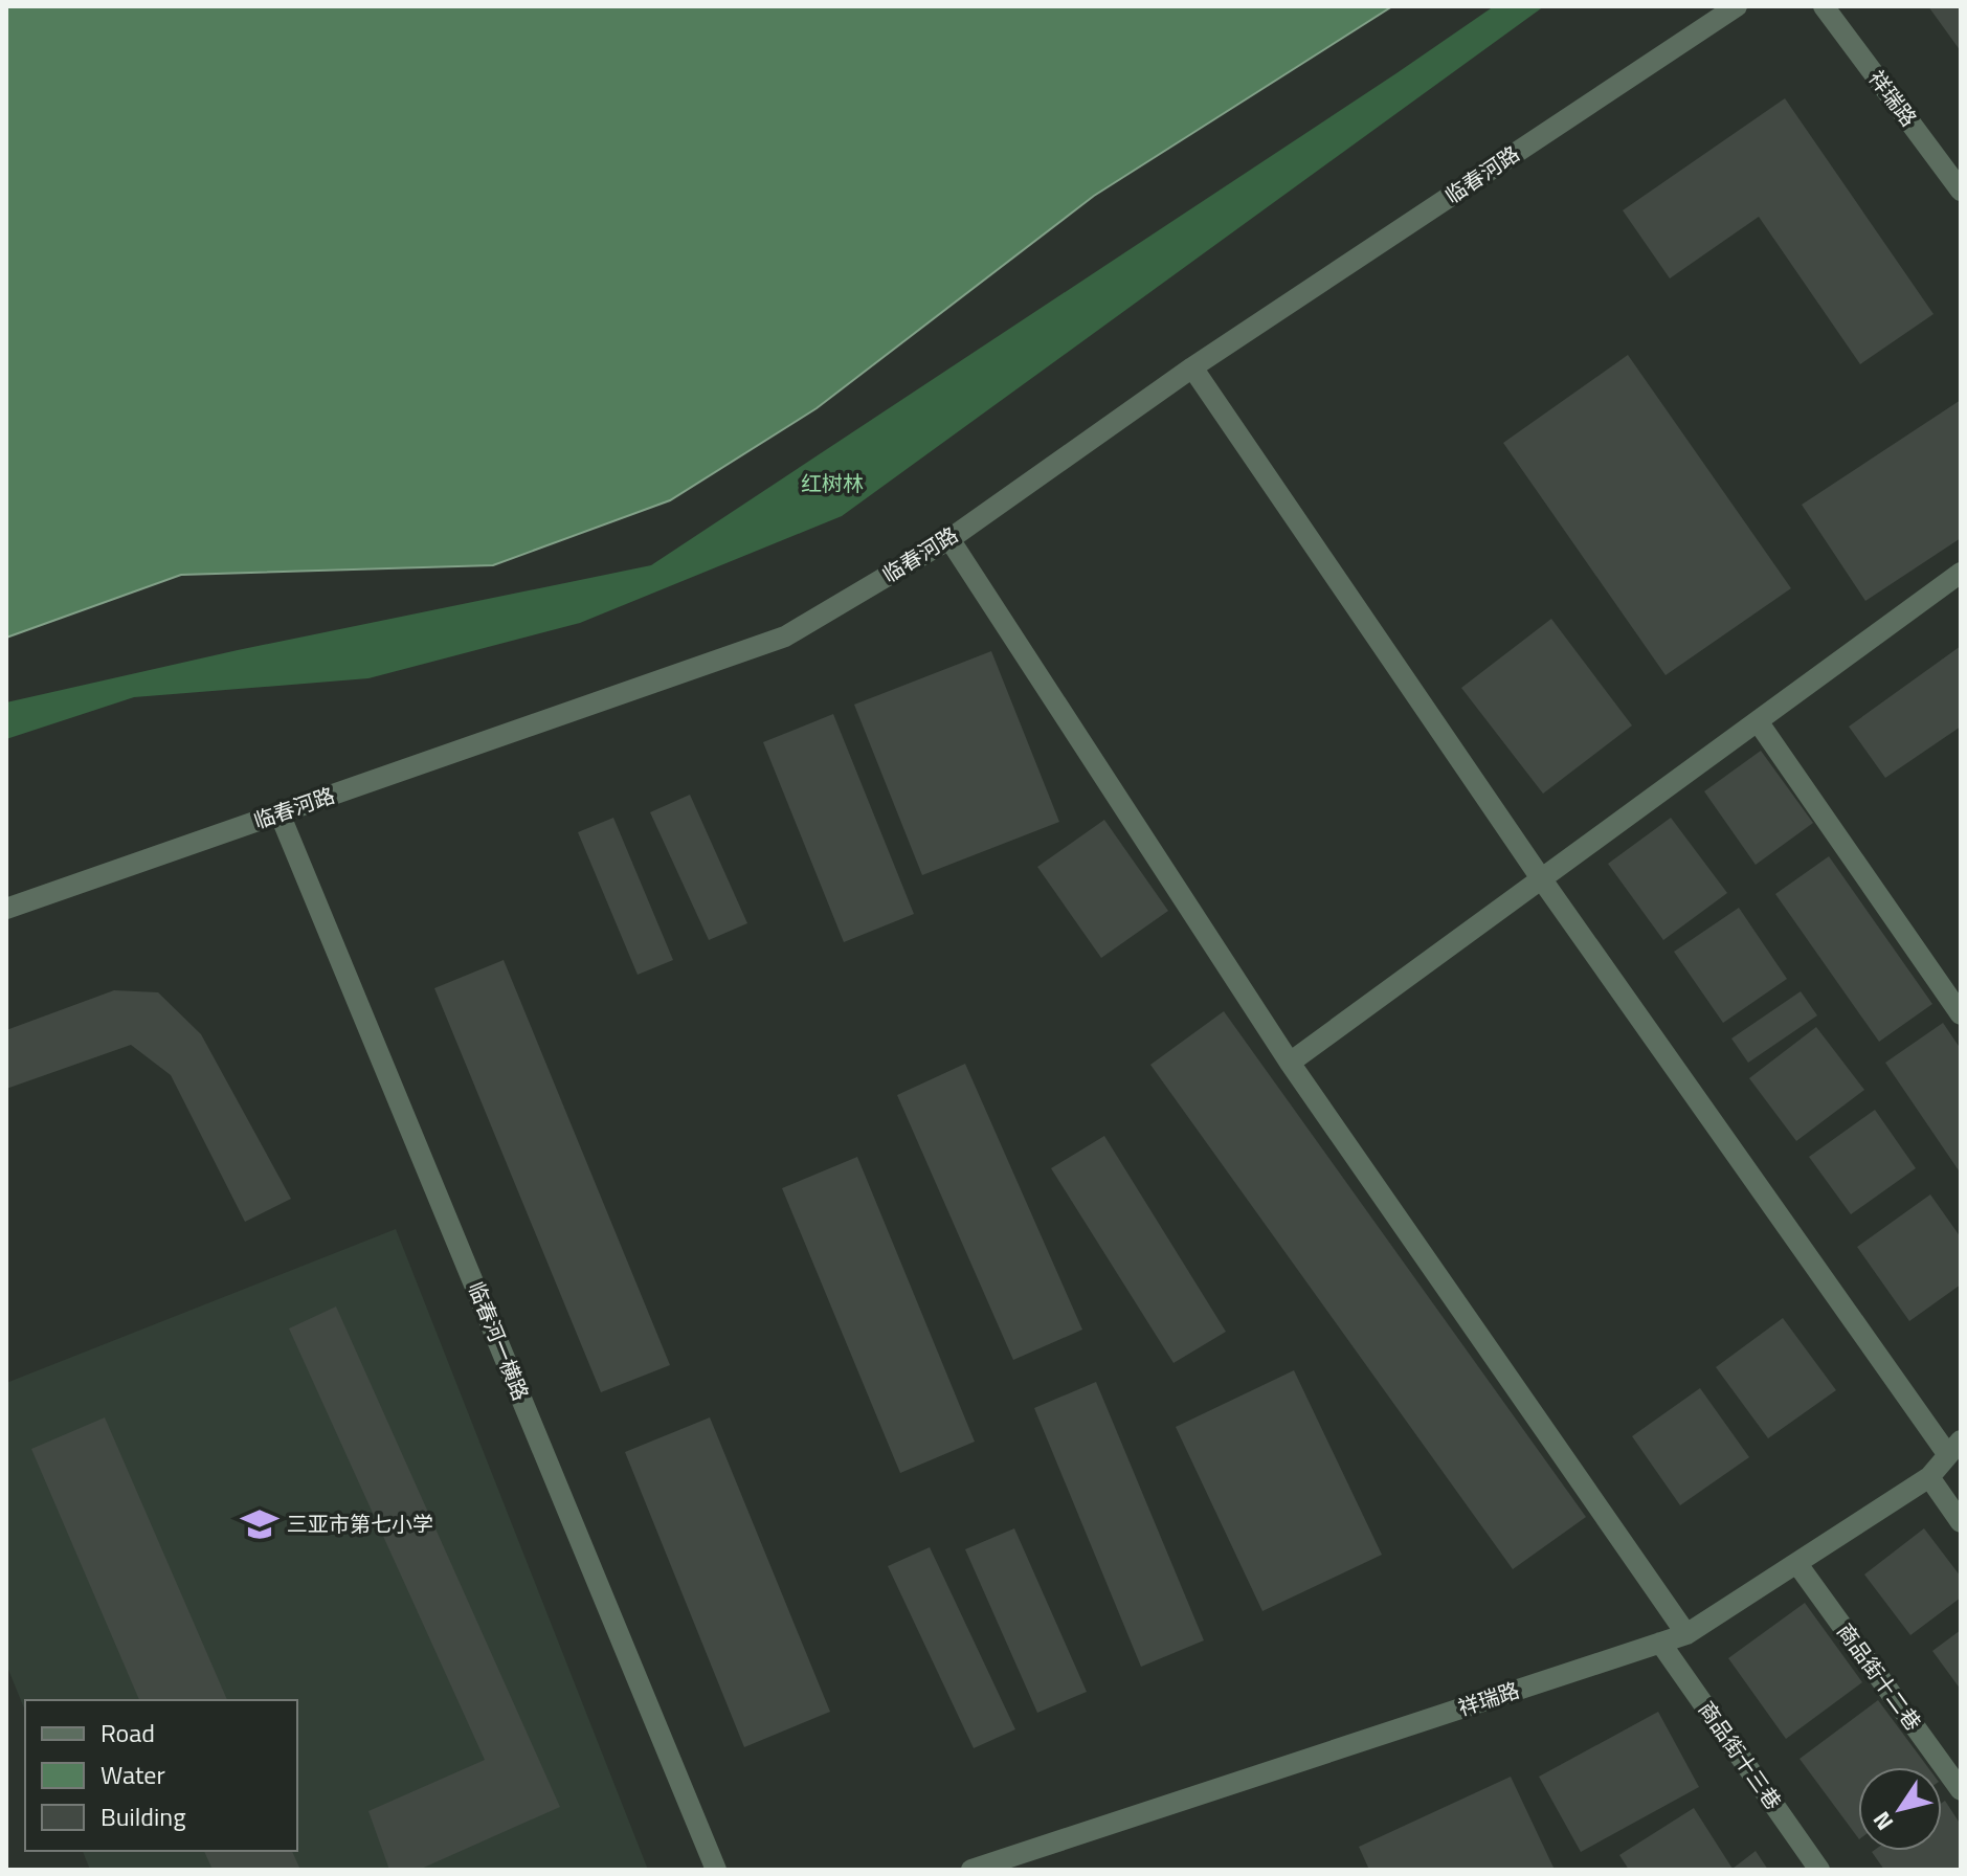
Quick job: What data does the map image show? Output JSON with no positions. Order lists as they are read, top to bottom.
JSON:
{
  "streets": {
    "street": [
      "祥瑞路",
      "临春河路",
      "临春河一横路",
      "商品街十二巷",
      "商品街十三巷"
    ]
  },
  "crossings": [
    ["祥瑞路", "商品街十二巷"],
    ["祥瑞路", "商品街十三巷"],
    ["临春河路", "临春河一横路"]
  ],
  "parks": ["红树林"],
  "places": {
    "school or university": ["三亚市第七小学"]
  },
  "legend": ["Road", "Water", "Building"],
  "north": "bottom left"
}
